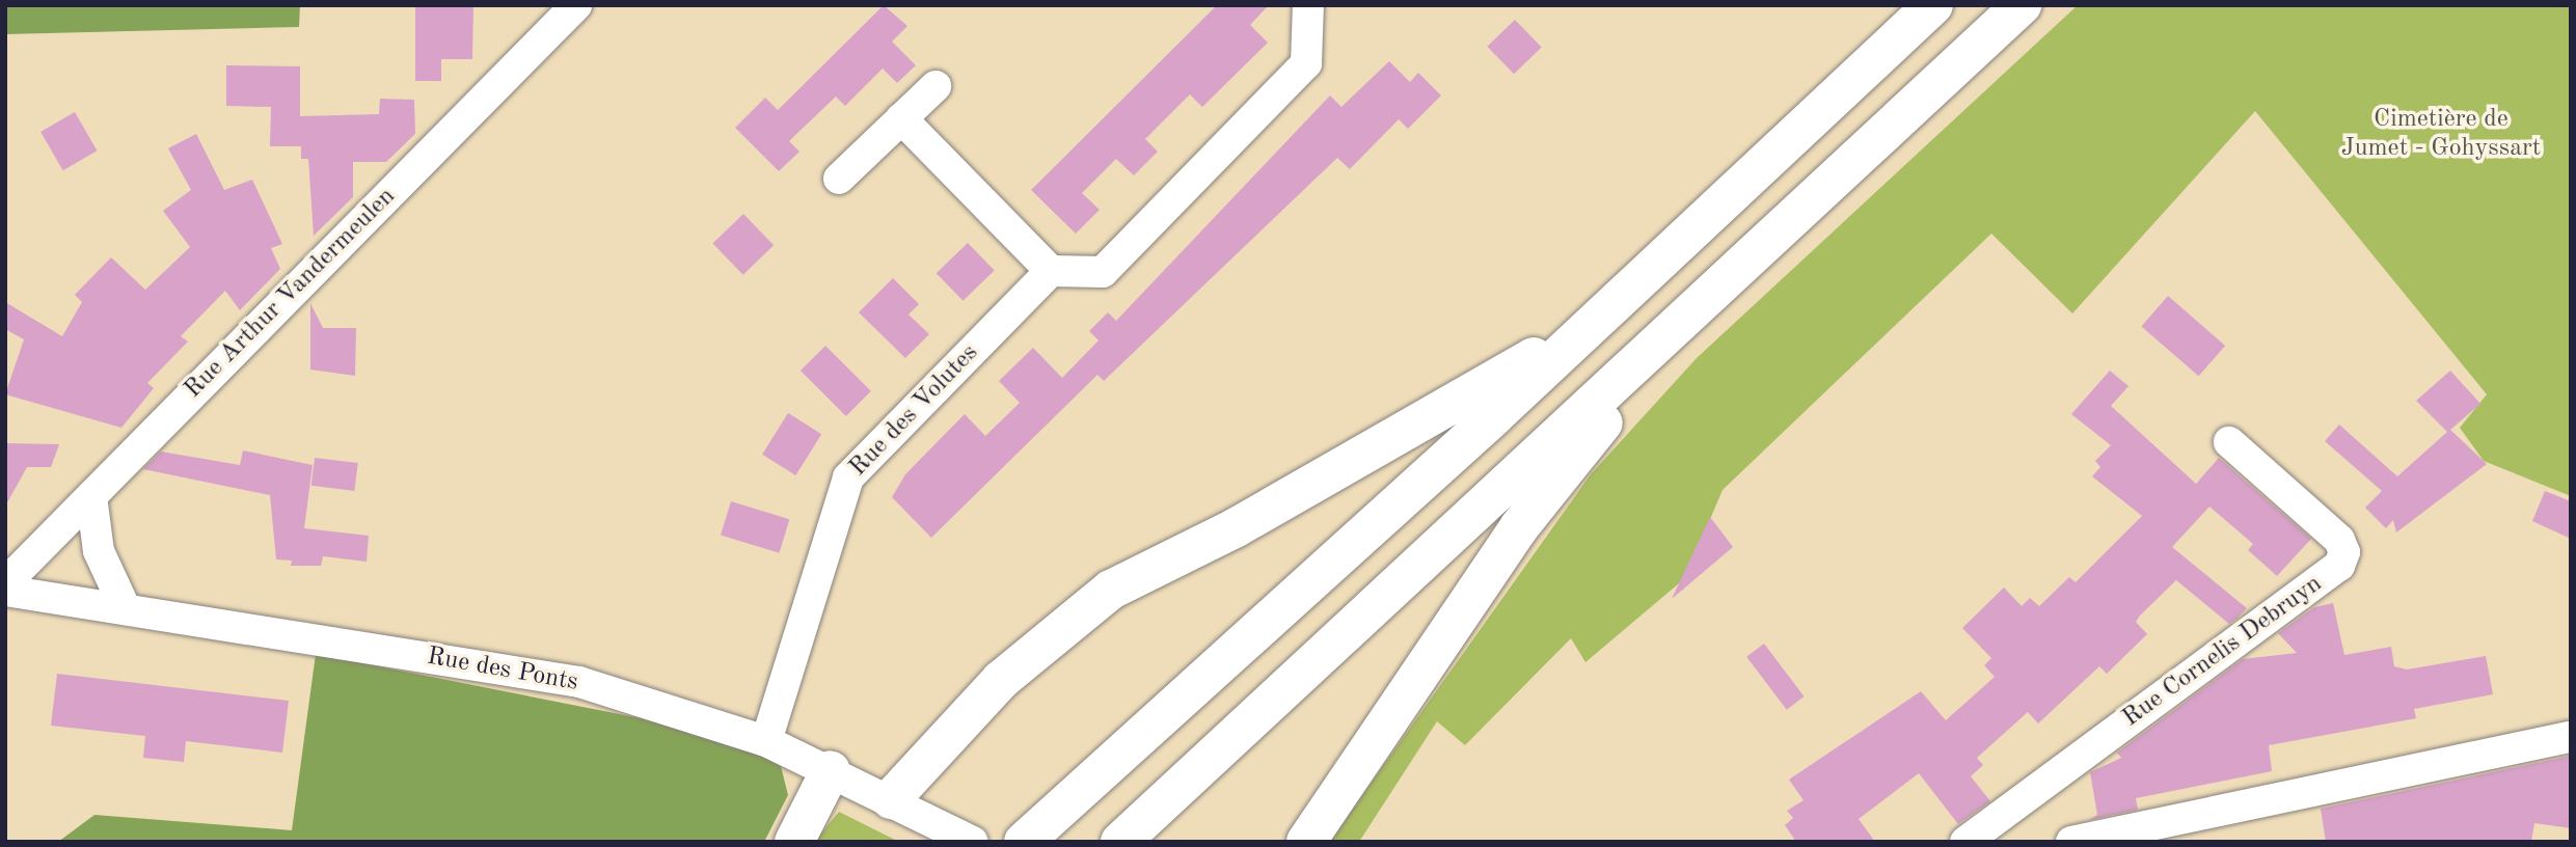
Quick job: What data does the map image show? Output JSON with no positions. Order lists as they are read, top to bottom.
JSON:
{
  "streets": {
    "street": [
      "Rue Arthur Vandermeulen",
      "Rue des Volutes",
      "Rue Cornelis Debruyn",
      "Rue des Ponts"
    ]
  },
  "crossings": [
    ["Rue des Volutes", "Rue des Ponts"]
  ],
  "parks": ["Cimetière de Jumet - Gohyssart"]
}
